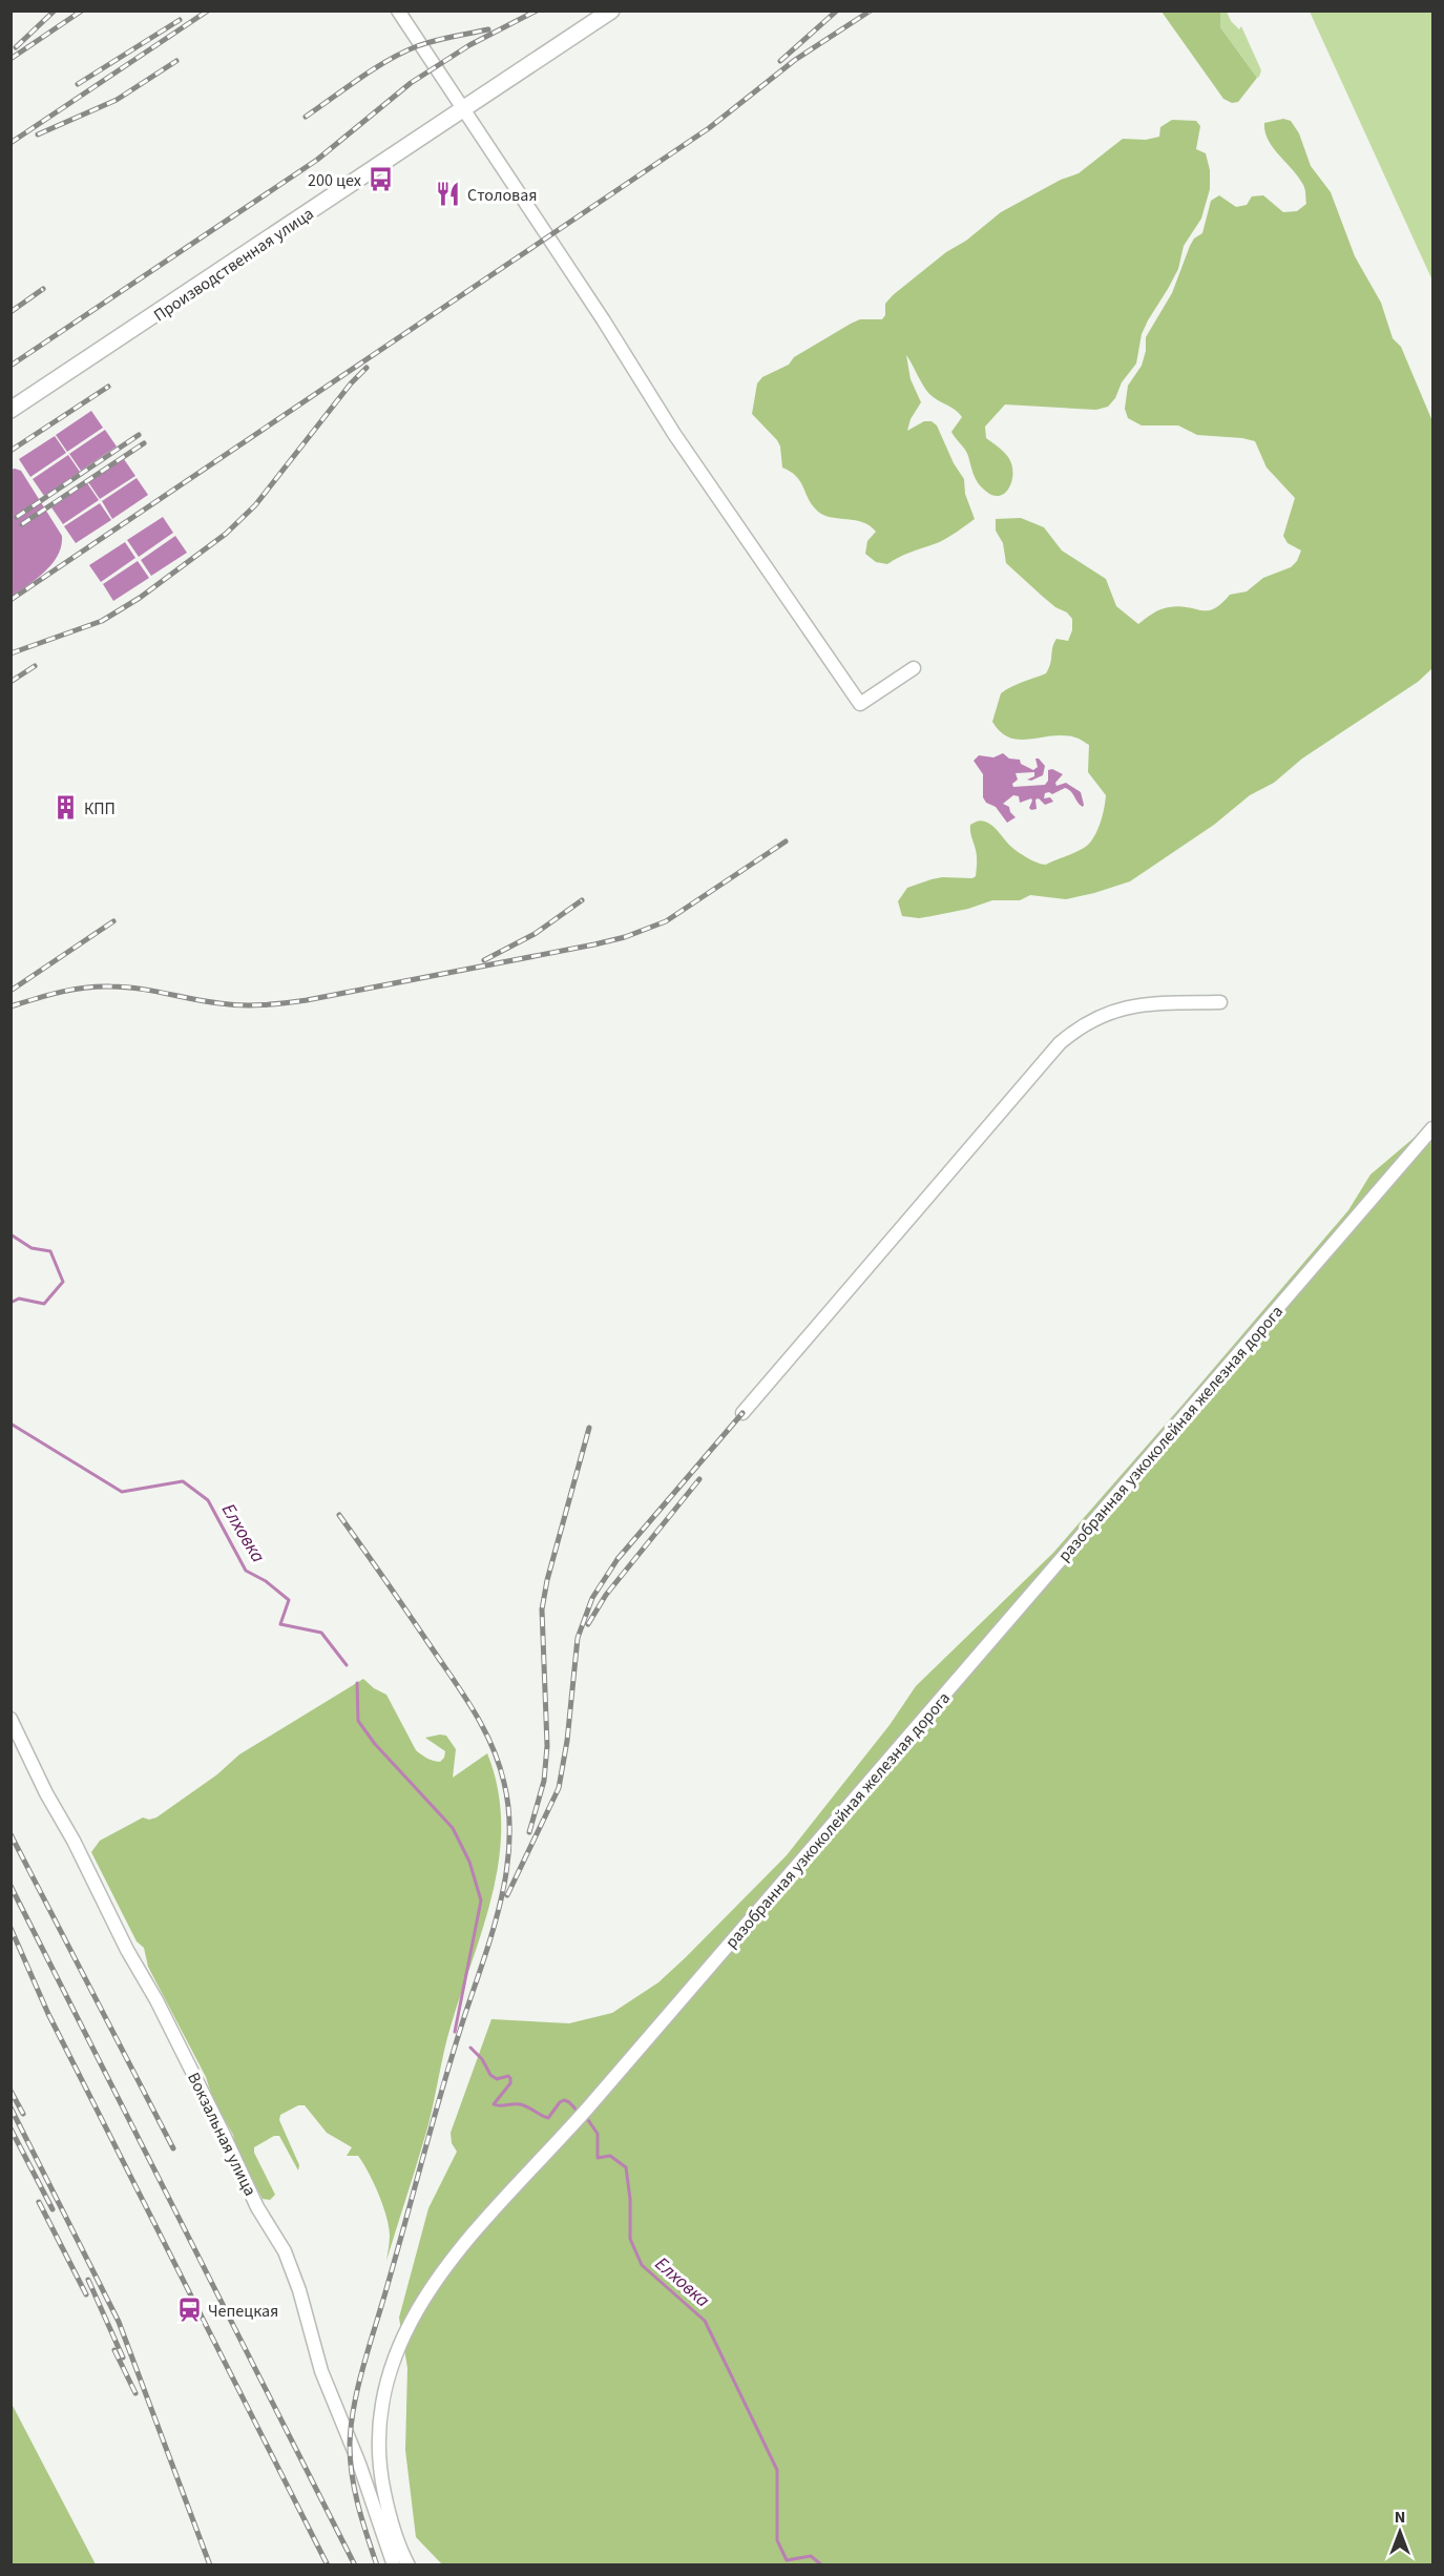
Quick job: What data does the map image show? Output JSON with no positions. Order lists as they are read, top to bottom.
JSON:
{
  "streets": {
    "main road": ["Производственная улица"],
    "street": ["разобранная узкоколейная железная дорога", "Вокзальная улица"]
  },
  "water": ["Елховка"],
  "places": {
    "bus stop": ["200 цех"],
    "restaurant": ["Cтоловая"],
    "building": ["КПП"],
    "station": ["Чепецкая"]
  },
  "north": "top"
}
